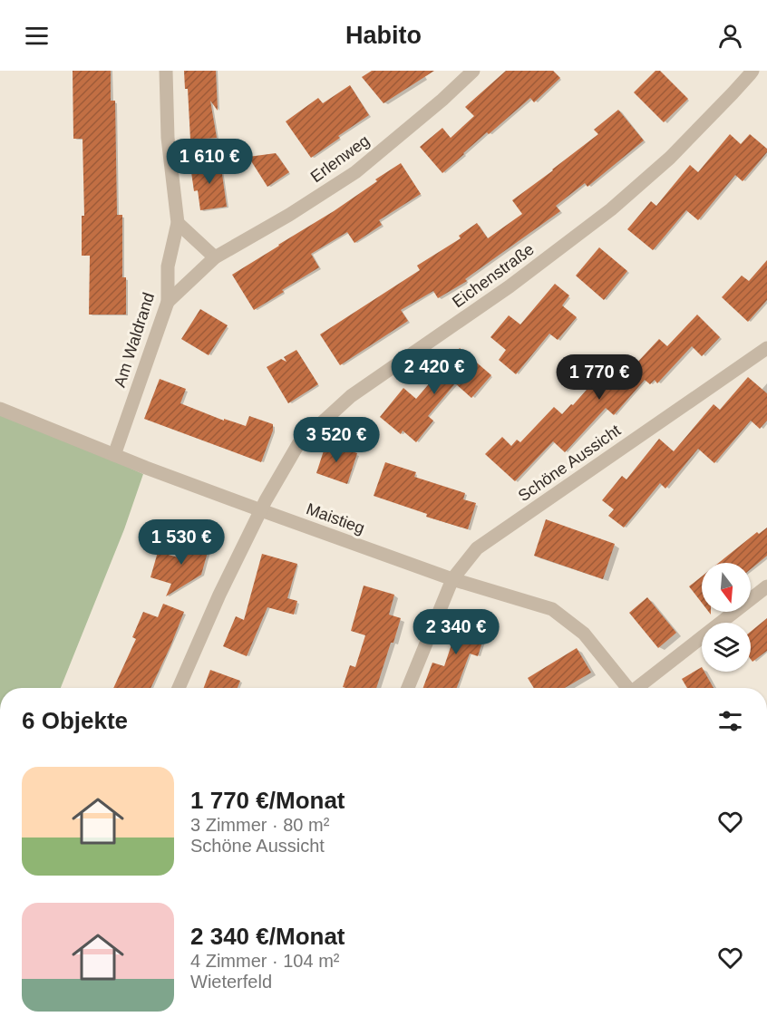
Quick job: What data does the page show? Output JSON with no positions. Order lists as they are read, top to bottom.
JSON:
{
  "streets": {
    "street": [
      "Erlenweg",
      "Eichenstraße",
      "Am Waldrand",
      "Schöne Aussicht",
      "Maistieg"
    ]
  },
  "crossings": [
    ["Erlenweg", "Am Waldrand"],
    ["Eichenstraße", "Maistieg"],
    ["Am Waldrand", "Maistieg"],
    ["Schöne Aussicht", "Maistieg"]
  ],
  "north": "bottom",
  "page": {
    "header": "Habito",
    "price": [
      "1 610 €",
      "2 420 €",
      "1 770 €",
      "3 520 €",
      "1 530 €",
      "2 340 €"
    ],
    "heading": "6 Objekte",
    "list": [
      {
        "name": "1 770 €/Monat",
        "note": "3 Zimmer · 80 m² · Schöne Aussicht"
      },
      {
        "name": "2 340 €/Monat",
        "note": "4 Zimmer · 104 m² · Wieterfeld"
      }
    ]
  }
}
